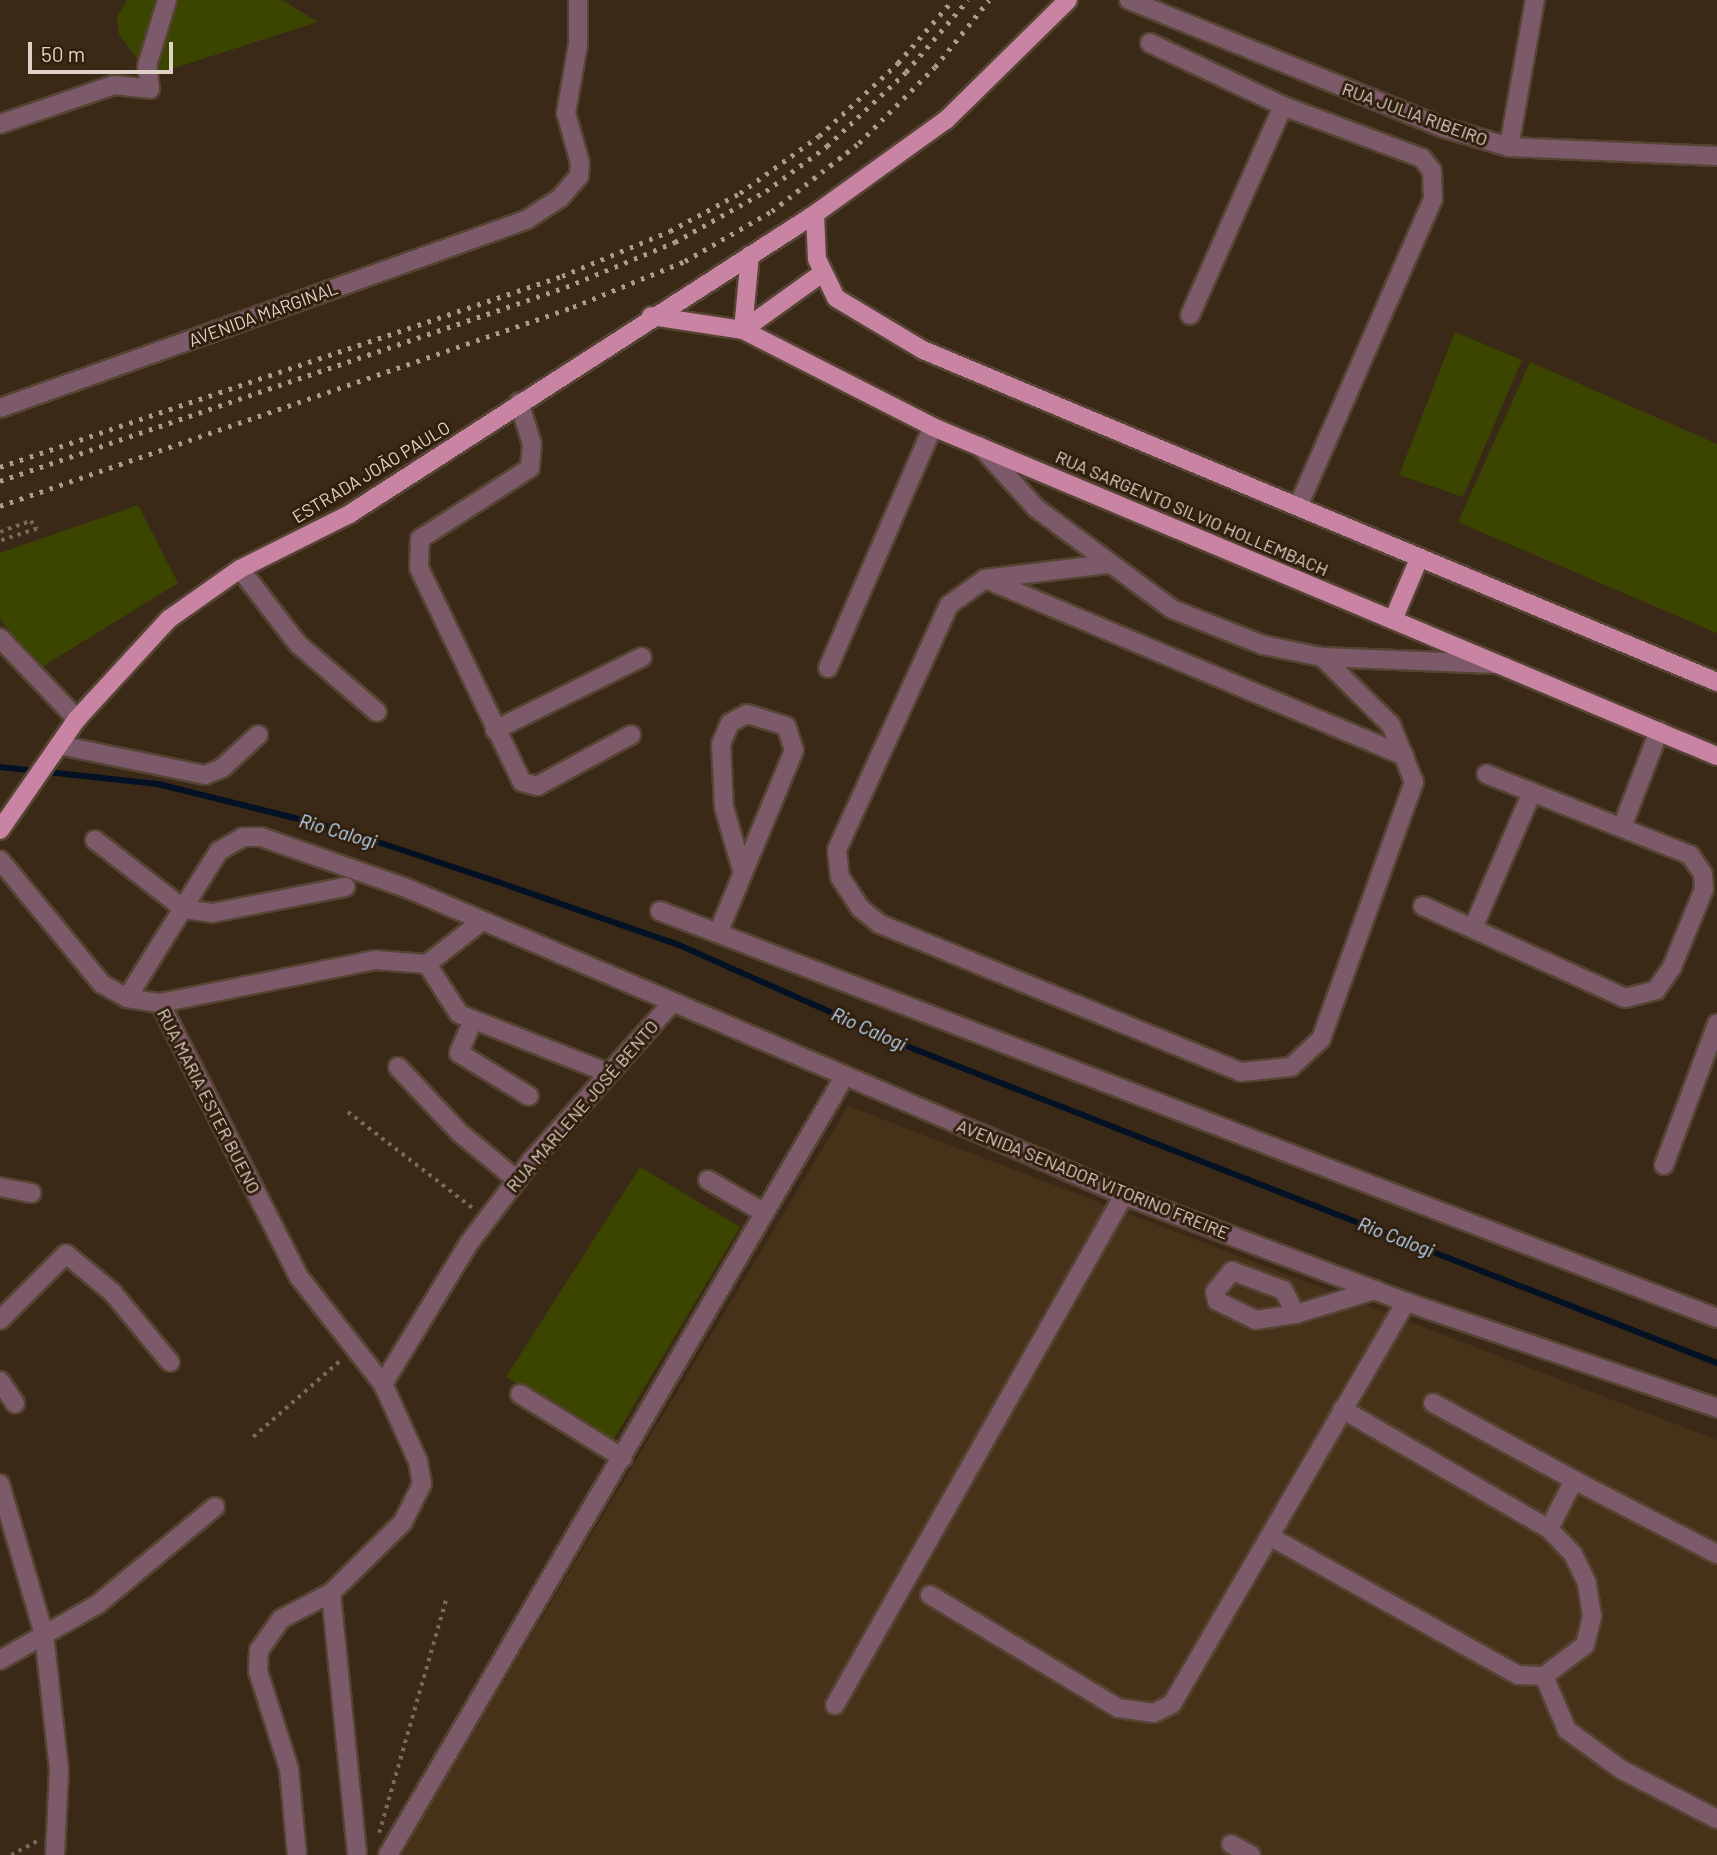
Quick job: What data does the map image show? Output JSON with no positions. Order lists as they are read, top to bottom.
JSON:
{
  "streets": {
    "main road": ["ESTRADA JOÃO PAULO", "RUA SARGENTO SILVIO HOLLEMBACH"],
    "street": [
      "RUA JULIA RIBEIRO",
      "AVENIDA MARGINAL",
      "RUA MARIA ESTER BUENO",
      "RUA MARLENE JOSÉ BENTO",
      "AVENIDA SENADOR VITORINO FREIRE"
    ]
  },
  "crossings": [
    ["ESTRADA JOÃO PAULO", "RUA SARGENTO SILVIO HOLLEMBACH"],
    ["RUA MARIA ESTER BUENO", "RUA MARLENE JOSÉ BENTO"],
    ["RUA MARLENE JOSÉ BENTO", "AVENIDA SENADOR VITORINO FREIRE"]
  ],
  "water": ["Rio Calogi"],
  "scale_bar": "50 m"
}
